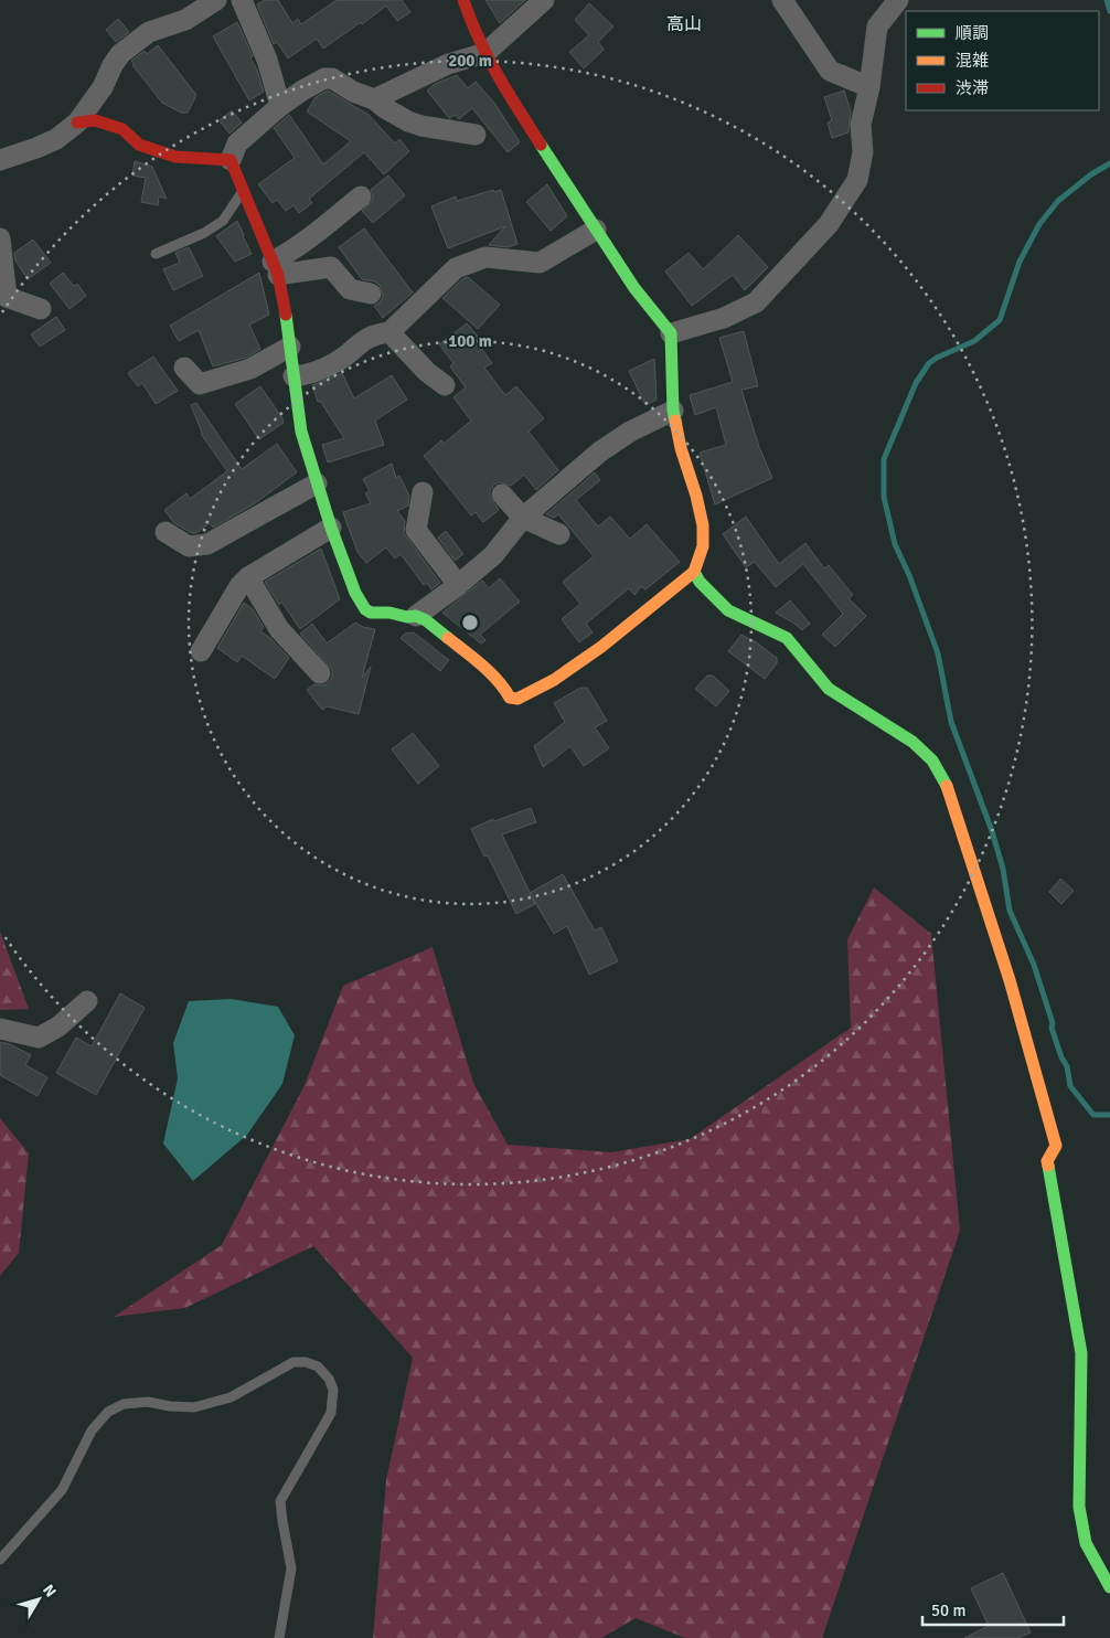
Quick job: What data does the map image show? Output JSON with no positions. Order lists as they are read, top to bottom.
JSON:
{
  "districts": ["高山"],
  "legend": ["順調", "混雑", "渋滞"],
  "scale_bar": "50 m",
  "north": "top right",
  "rings": ["200 m", "100 m"]
}
